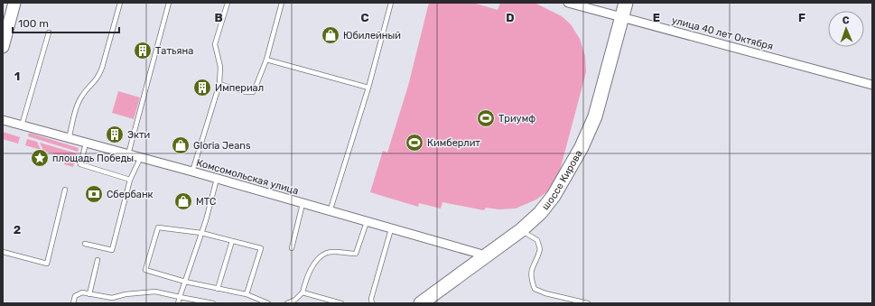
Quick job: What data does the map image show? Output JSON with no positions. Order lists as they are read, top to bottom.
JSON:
{
  "streets": {
    "main road": ["шоссе Кирова"],
    "street": ["улица 40 лет Октября", "Комсомольская улица"]
  },
  "crossings": [
    ["улица 40 лет Октября", "шоссе Кирова"],
    ["Комсомольская улица", "шоссе Кирова"]
  ],
  "places": {
    "shop": ["Юбилейный", "Gloria Jeans", "МТС"],
    "building": ["Татьяна", "Империал", "Экти"],
    "sports": ["Триумф", "Кимберлит"],
    "place": ["площадь Победы"],
    "bank": ["Сбербанк"]
  },
  "scale_bar": "100 m",
  "north": "top",
  "grid": {
    "columns": [
      "B",
      "C",
      "D",
      "E",
      "F"
    ],
    "rows": ["1", "2"]
  }
}
